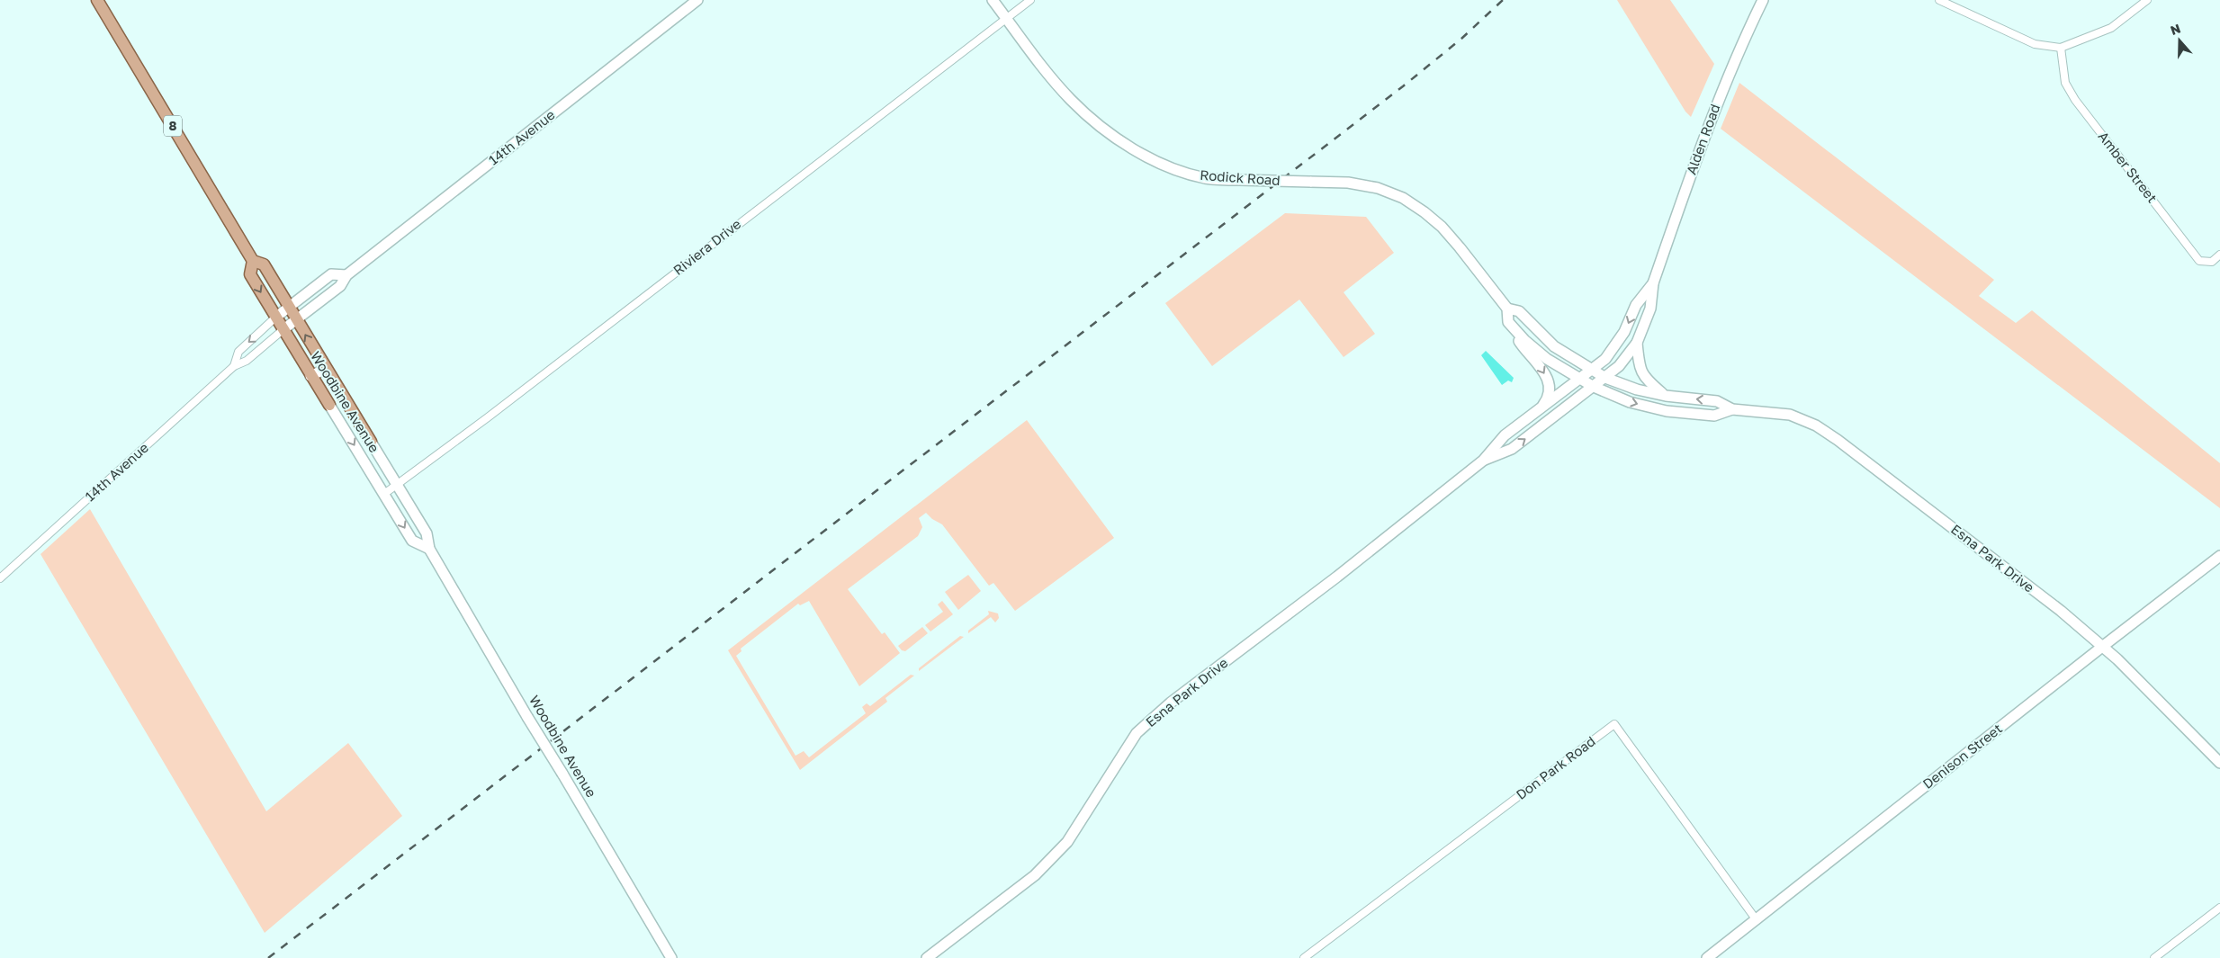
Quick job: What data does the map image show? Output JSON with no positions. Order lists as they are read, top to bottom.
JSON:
{
  "streets": {
    "main road": [
      "8",
      "14th Avenue",
      "Alden Road",
      "Rodick Road",
      "Woodbine Avenue",
      "Esna Park Drive",
      "Denison Street"
    ],
    "street": ["Amber Street", "Riviera Drive", "Don Park Road"]
  },
  "crossings": [
    ["14th Avenue", "Woodbine Avenue"],
    ["Alden Road", "Rodick Road"],
    ["Alden Road", "Esna Park Drive"],
    ["Rodick Road", "Riviera Drive"],
    ["Rodick Road", "Esna Park Drive"],
    ["Riviera Drive", "Woodbine Avenue"],
    ["Esna Park Drive", "Denison Street"],
    ["Denison Street", "Don Park Road"]
  ],
  "north": "top"
}
